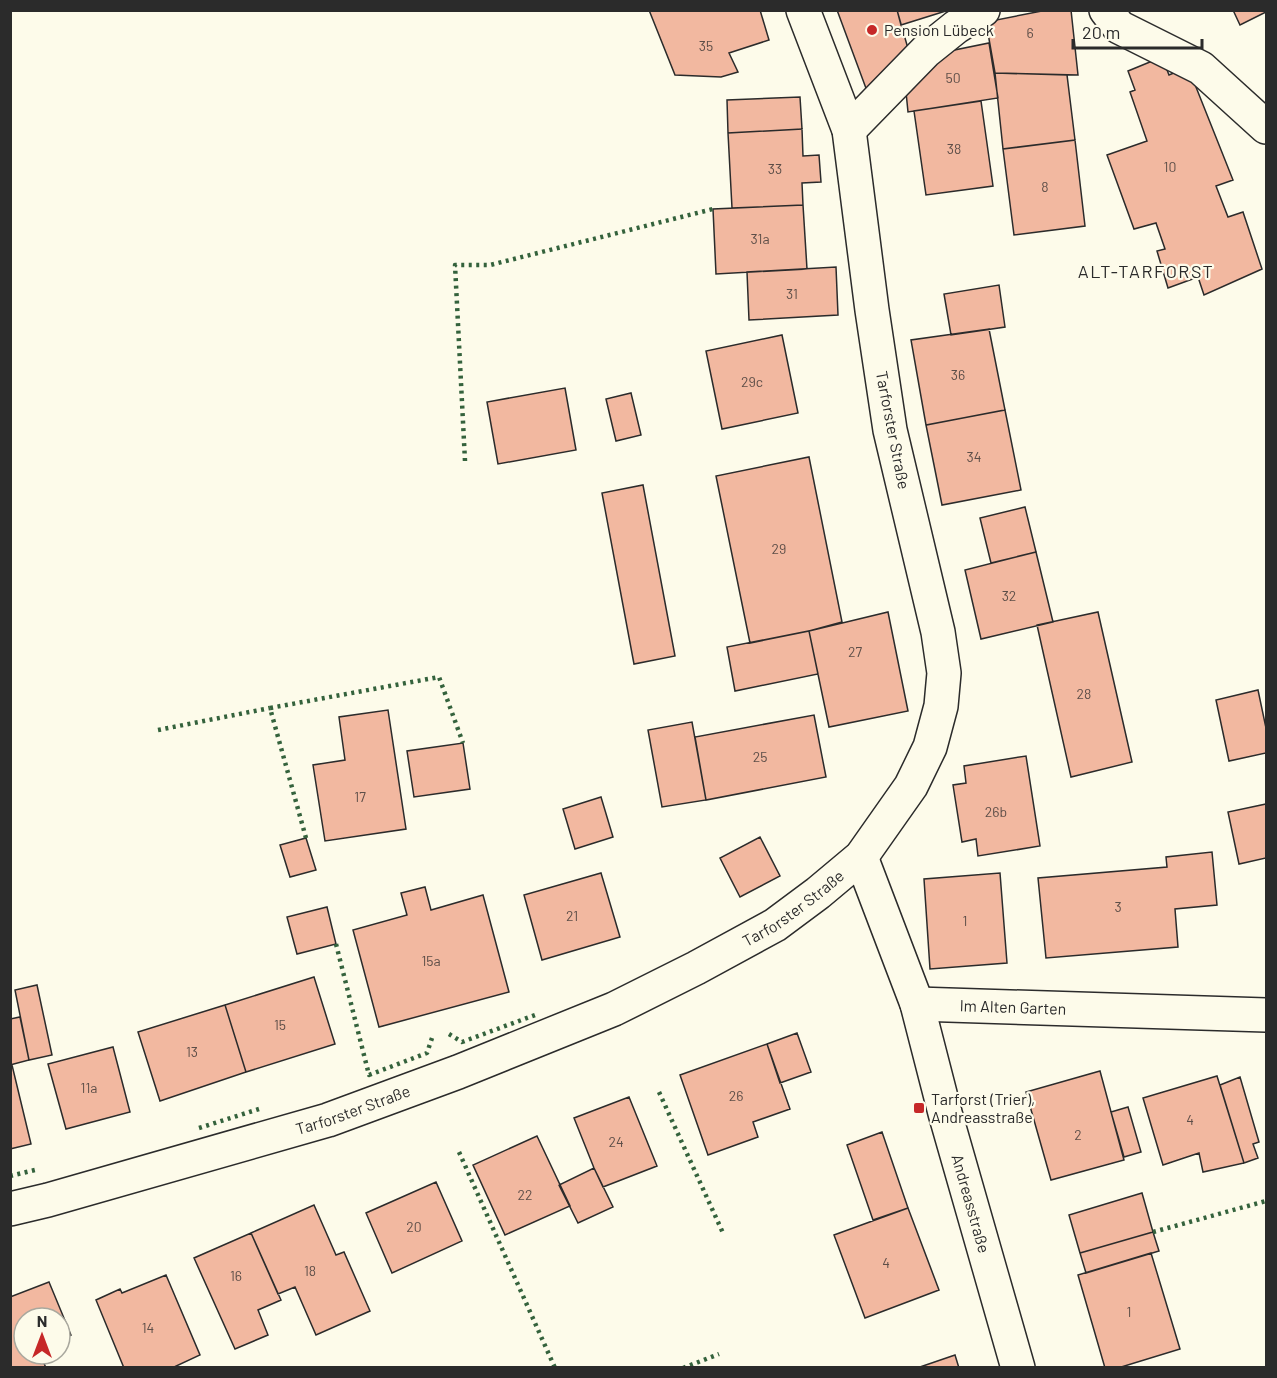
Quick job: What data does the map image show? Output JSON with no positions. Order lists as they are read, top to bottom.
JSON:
{
  "streets": {
    "street": ["Tarforster Straße", "Im Alten Garten", "Andreasstraße"]
  },
  "crossings": [
    ["Im Alten Garten", "Andreasstraße"]
  ],
  "districts": ["ALT-TARFORST"],
  "places": {
    "other": ["Pension Lübeck"],
    "transit": ["Tarforst (Trier), Andreasstraße"]
  },
  "house_numbers": [
    "6",
    "35",
    "50",
    "38",
    "10",
    "33",
    "8",
    "31a",
    "31",
    "36",
    "29c",
    "34",
    "29",
    "32",
    "27",
    "28",
    "25",
    "17",
    "26b",
    "3",
    "21",
    "1",
    "15a",
    "15",
    "13",
    "11a",
    "26",
    "4",
    "2",
    "24",
    "22",
    "20",
    "4",
    "18",
    "16",
    "1",
    "14"
  ],
  "scale_bar": "20 m",
  "north": "top"
}
